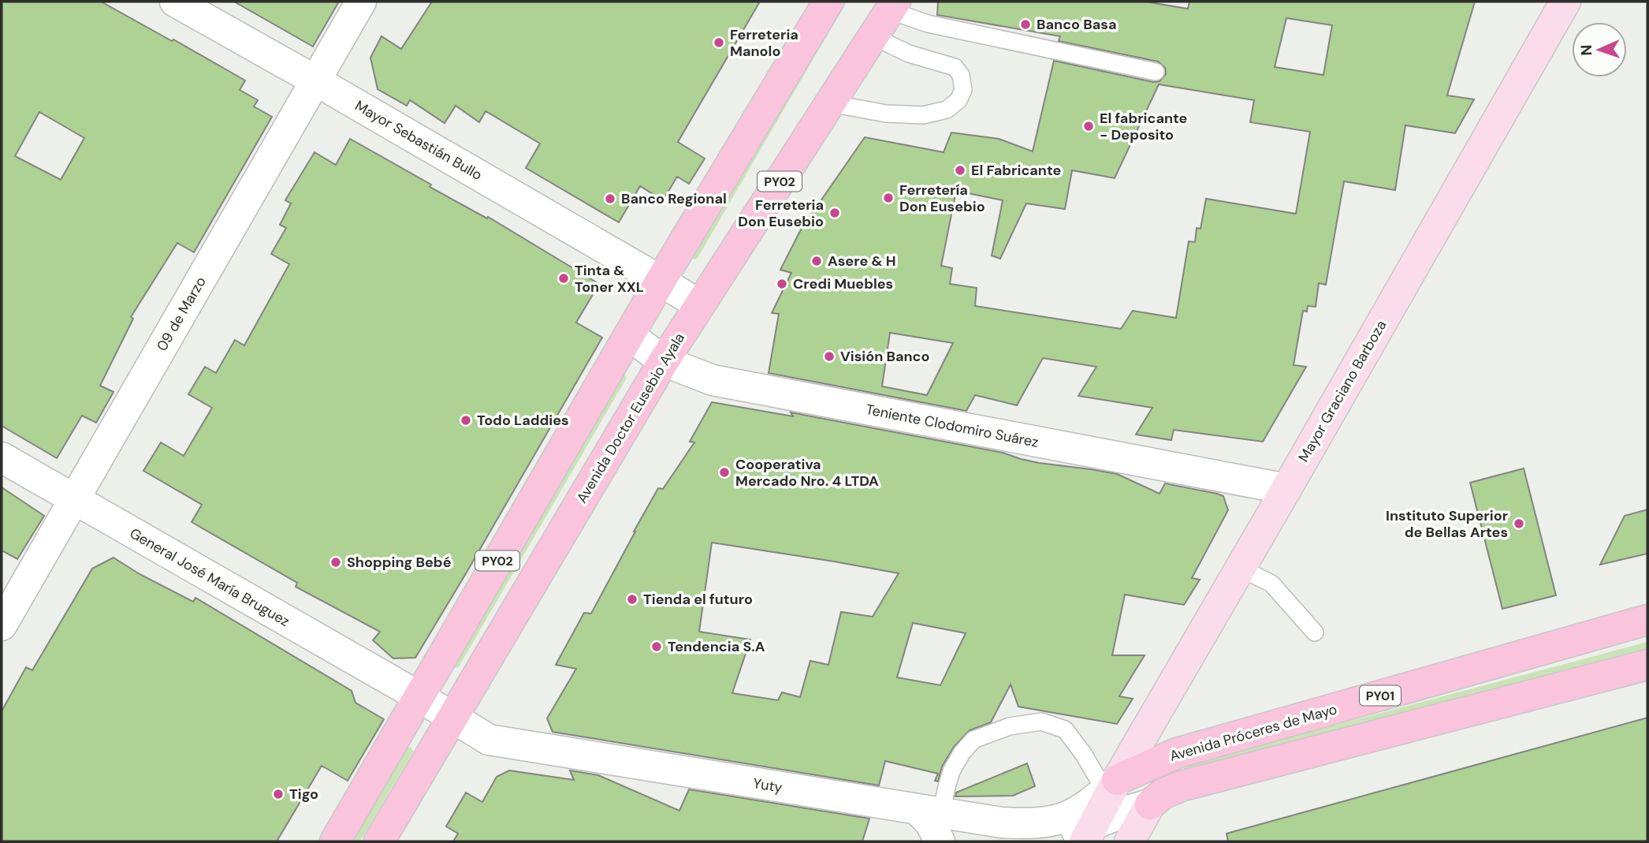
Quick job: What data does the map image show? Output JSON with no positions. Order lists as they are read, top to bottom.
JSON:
{
  "streets": {
    "highway": [
      "PY02",
      "Avenida Doctor Eusebio Ayala",
      "PY01",
      "Avenida Próceres de Mayo"
    ],
    "main road": ["Mayor Graciano Barboza"],
    "street": [
      "Mayor Sebastián Bullo",
      "09 de Marzo",
      "Teniente Clodomiro Suárez",
      "General José María Bruguez",
      "Yuty"
    ]
  },
  "crossings": [
    ["Mayor Sebastián Bullo", "PY02"],
    ["Mayor Sebastián Bullo", "09 de Marzo"],
    ["PY02", "Teniente Clodomiro Suárez"],
    ["PY02", "General José María Bruguez"],
    ["PY02", "Yuty"],
    ["09 de Marzo", "General José María Bruguez"],
    ["Mayor Graciano Barboza", "Teniente Clodomiro Suárez"],
    ["Mayor Graciano Barboza", "Avenida Próceres de Mayo"],
    ["Mayor Graciano Barboza", "Yuty"],
    ["Avenida Doctor Eusebio Ayala", "Teniente Clodomiro Suárez"],
    ["Avenida Doctor Eusebio Ayala", "Yuty"],
    ["General José María Bruguez", "Yuty"],
    ["Avenida Próceres de Mayo", "Yuty"]
  ],
  "places": [
    "Banco Basa",
    "Ferreteria Manolo",
    "El fabricante - Deposito",
    "El Fabricante",
    "Ferretería Don Eusebio",
    "Banco Regional",
    "Ferreteria Don Eusebio",
    "Asere & H",
    "Tinta & Toner XXL",
    "Credi Muebles",
    "Visión Banco",
    "Todo Laddies",
    "Cooperativa Mercado Nro. 4 LTDA",
    "Instituto Superior de Bellas Artes",
    "Shopping Bebé",
    "Tienda el futuro",
    "Tendencia S.A",
    "Tigo"
  ],
  "north": "left"
}
